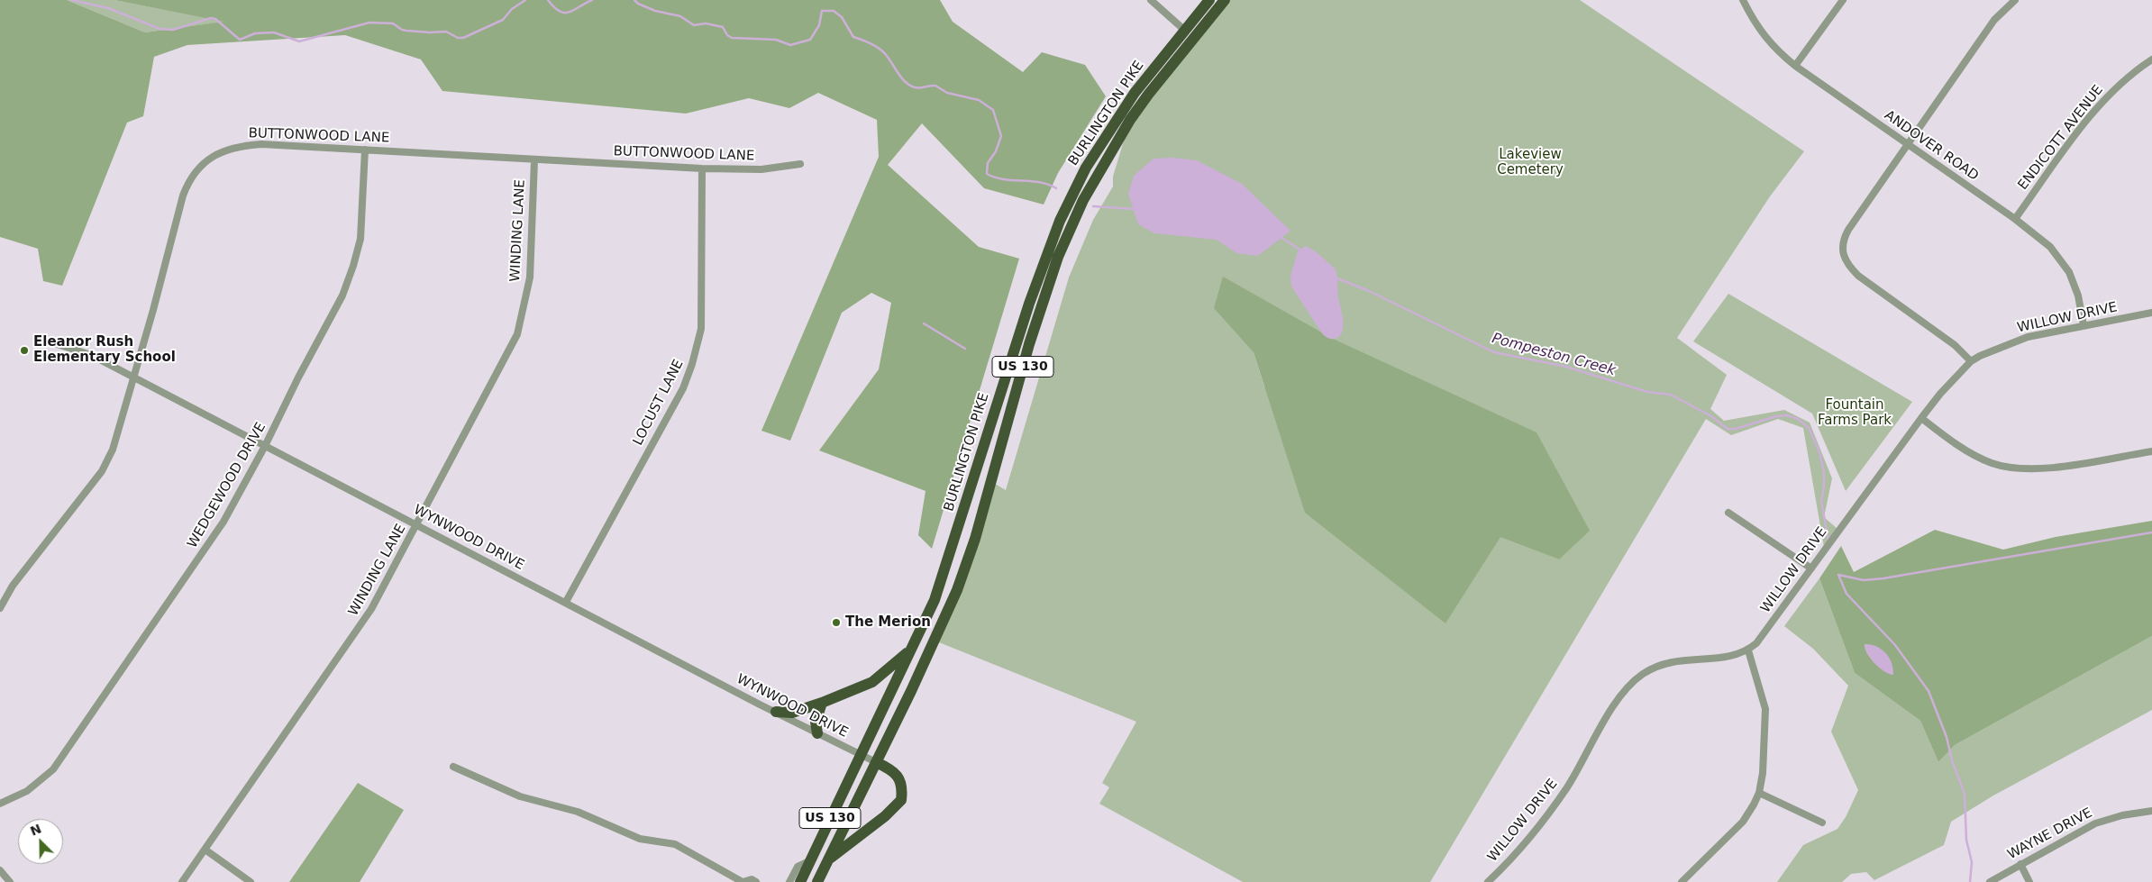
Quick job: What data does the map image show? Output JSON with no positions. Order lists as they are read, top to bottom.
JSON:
{
  "streets": {
    "highway": ["BURLINGTON PIKE", "US 130"],
    "street": [
      "BUTTONWOOD LANE",
      "ENDICOTT AVENUE",
      "ANDOVER ROAD",
      "WINDING LANE",
      "WILLOW DRIVE",
      "LOCUST LANE",
      "WEDGEWOOD DRIVE",
      "WYNWOOD DRIVE",
      "WAYNE DRIVE"
    ]
  },
  "crossings": [
    ["BURLINGTON PIKE", "WYNWOOD DRIVE"],
    ["BUTTONWOOD LANE", "WINDING LANE"],
    ["BUTTONWOOD LANE", "LOCUST LANE"],
    ["BUTTONWOOD LANE", "WEDGEWOOD DRIVE"],
    ["BUTTONWOOD LANE", "WYNWOOD DRIVE"],
    ["ENDICOTT AVENUE", "ANDOVER ROAD"],
    ["ANDOVER ROAD", "WILLOW DRIVE"],
    ["WINDING LANE", "WYNWOOD DRIVE"],
    ["LOCUST LANE", "WYNWOOD DRIVE"],
    ["WEDGEWOOD DRIVE", "WYNWOOD DRIVE"]
  ],
  "water": ["Pompeston Creek"],
  "parks": ["Lakeview Cemetery", "Fountain Farms Park"],
  "places": ["Eleanor Rush Elementary School", "The Merion"],
  "north": "top left"
}
